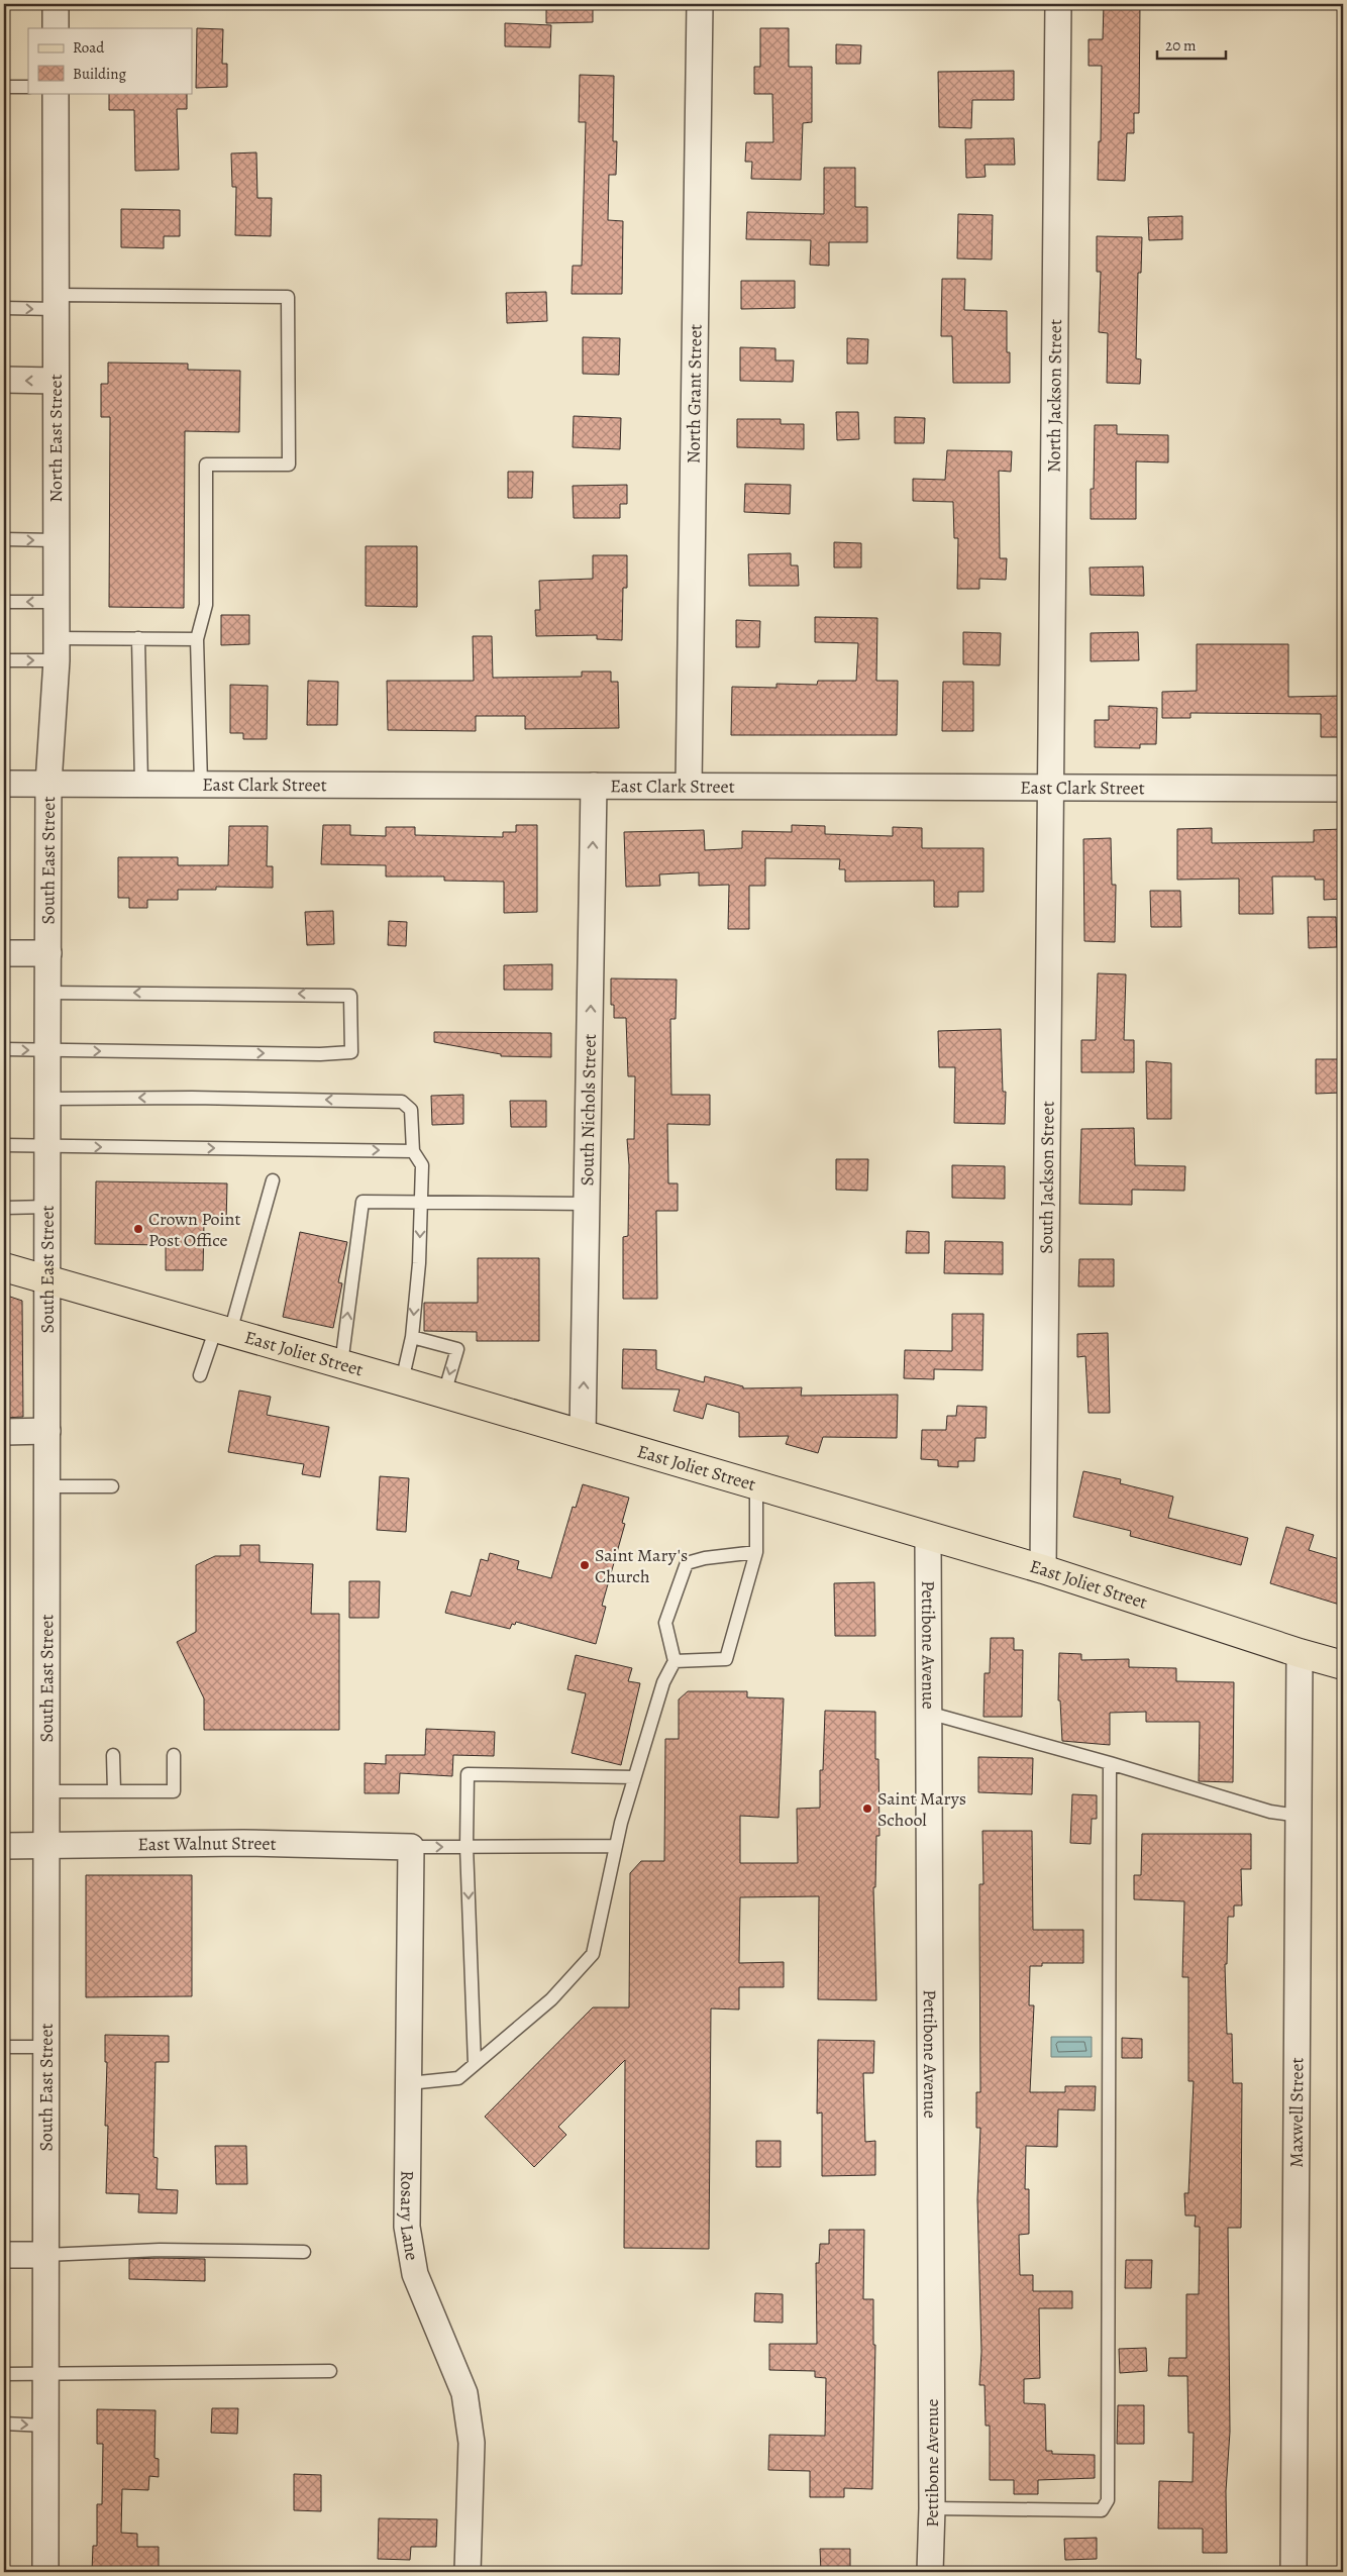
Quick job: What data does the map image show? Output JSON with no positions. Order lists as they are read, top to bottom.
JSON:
{
  "streets": {
    "main road": ["East Joliet Street"],
    "street": [
      "North Grant Street",
      "North Jackson Street",
      "North East Street",
      "East Clark Street",
      "South East Street",
      "South Nichols Street",
      "South Jackson Street",
      "Pettibone Avenue",
      "East Walnut Street",
      "Maxwell Street",
      "Rosary Lane"
    ]
  },
  "crossings": [
    ["North Grant Street", "East Clark Street"],
    ["North Jackson Street", "East Clark Street"],
    ["North Jackson Street", "South Jackson Street"],
    ["North East Street", "East Clark Street"],
    ["North East Street", "South East Street"],
    ["East Clark Street", "South East Street"],
    ["East Clark Street", "South Nichols Street"],
    ["East Clark Street", "South Jackson Street"],
    ["South East Street", "East Joliet Street"],
    ["South East Street", "East Walnut Street"],
    ["South Nichols Street", "East Joliet Street"],
    ["South Jackson Street", "East Joliet Street"],
    ["East Joliet Street", "Pettibone Avenue"],
    ["East Joliet Street", "Maxwell Street"],
    ["East Walnut Street", "Rosary Lane"]
  ],
  "one_way": ["South Nichols Street"],
  "places": ["Crown Point Post Office", "Saint Mary's Church", "Saint Marys School"],
  "legend": ["Road", "Building"],
  "scale_bar": "20 m"
}
